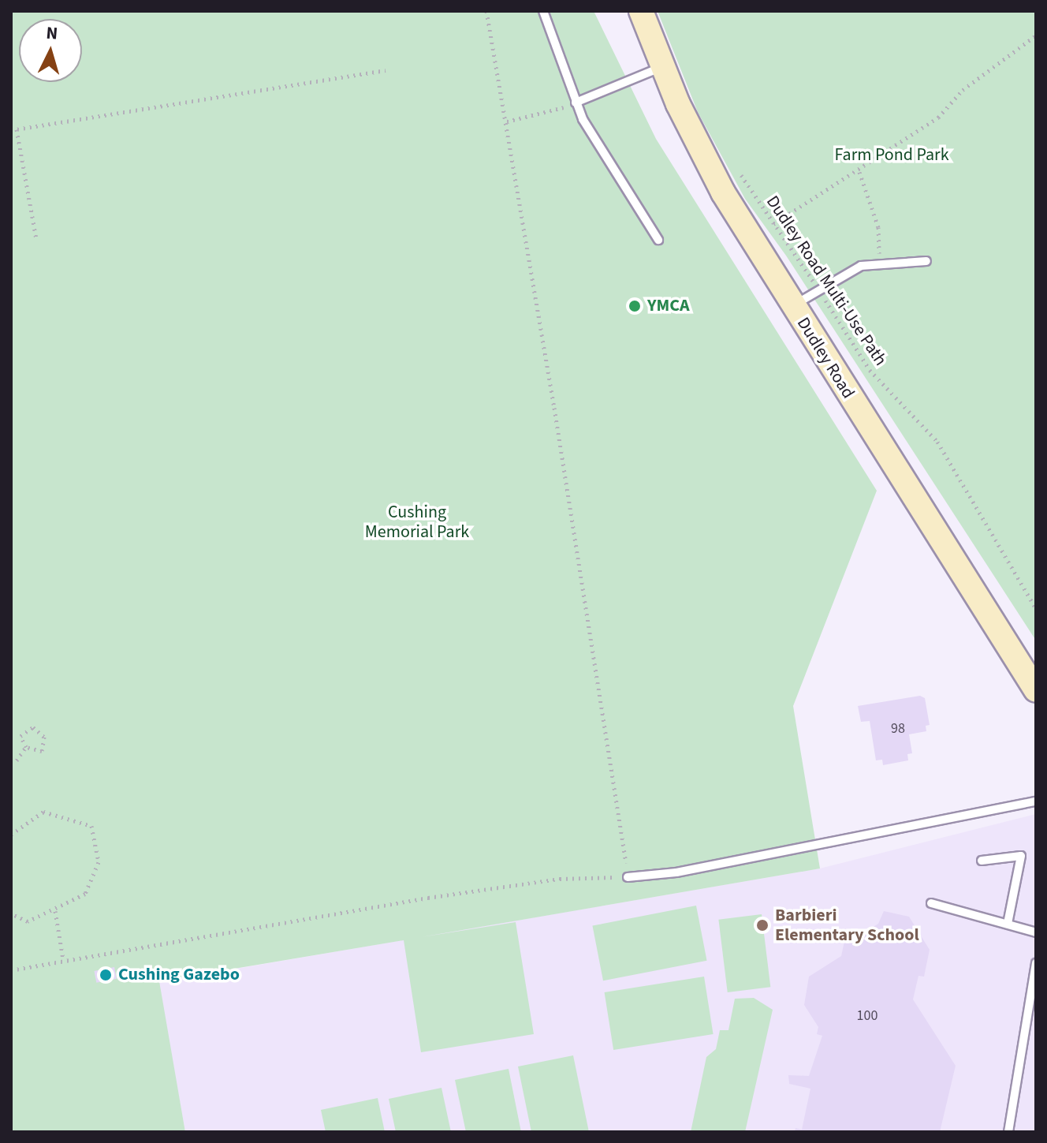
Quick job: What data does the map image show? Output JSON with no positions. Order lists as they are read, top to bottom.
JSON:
{
  "streets": {
    "street": ["Dudley Road"],
    "path": ["Dudley Road Multi-Use Path"]
  },
  "parks": ["Farm Pond Park", "Cushing Memorial Park"],
  "places": ["YMCA", "Barbieri Elementary School", "Cushing Gazebo"],
  "house_numbers": ["98", "100"],
  "north": "top"
}
